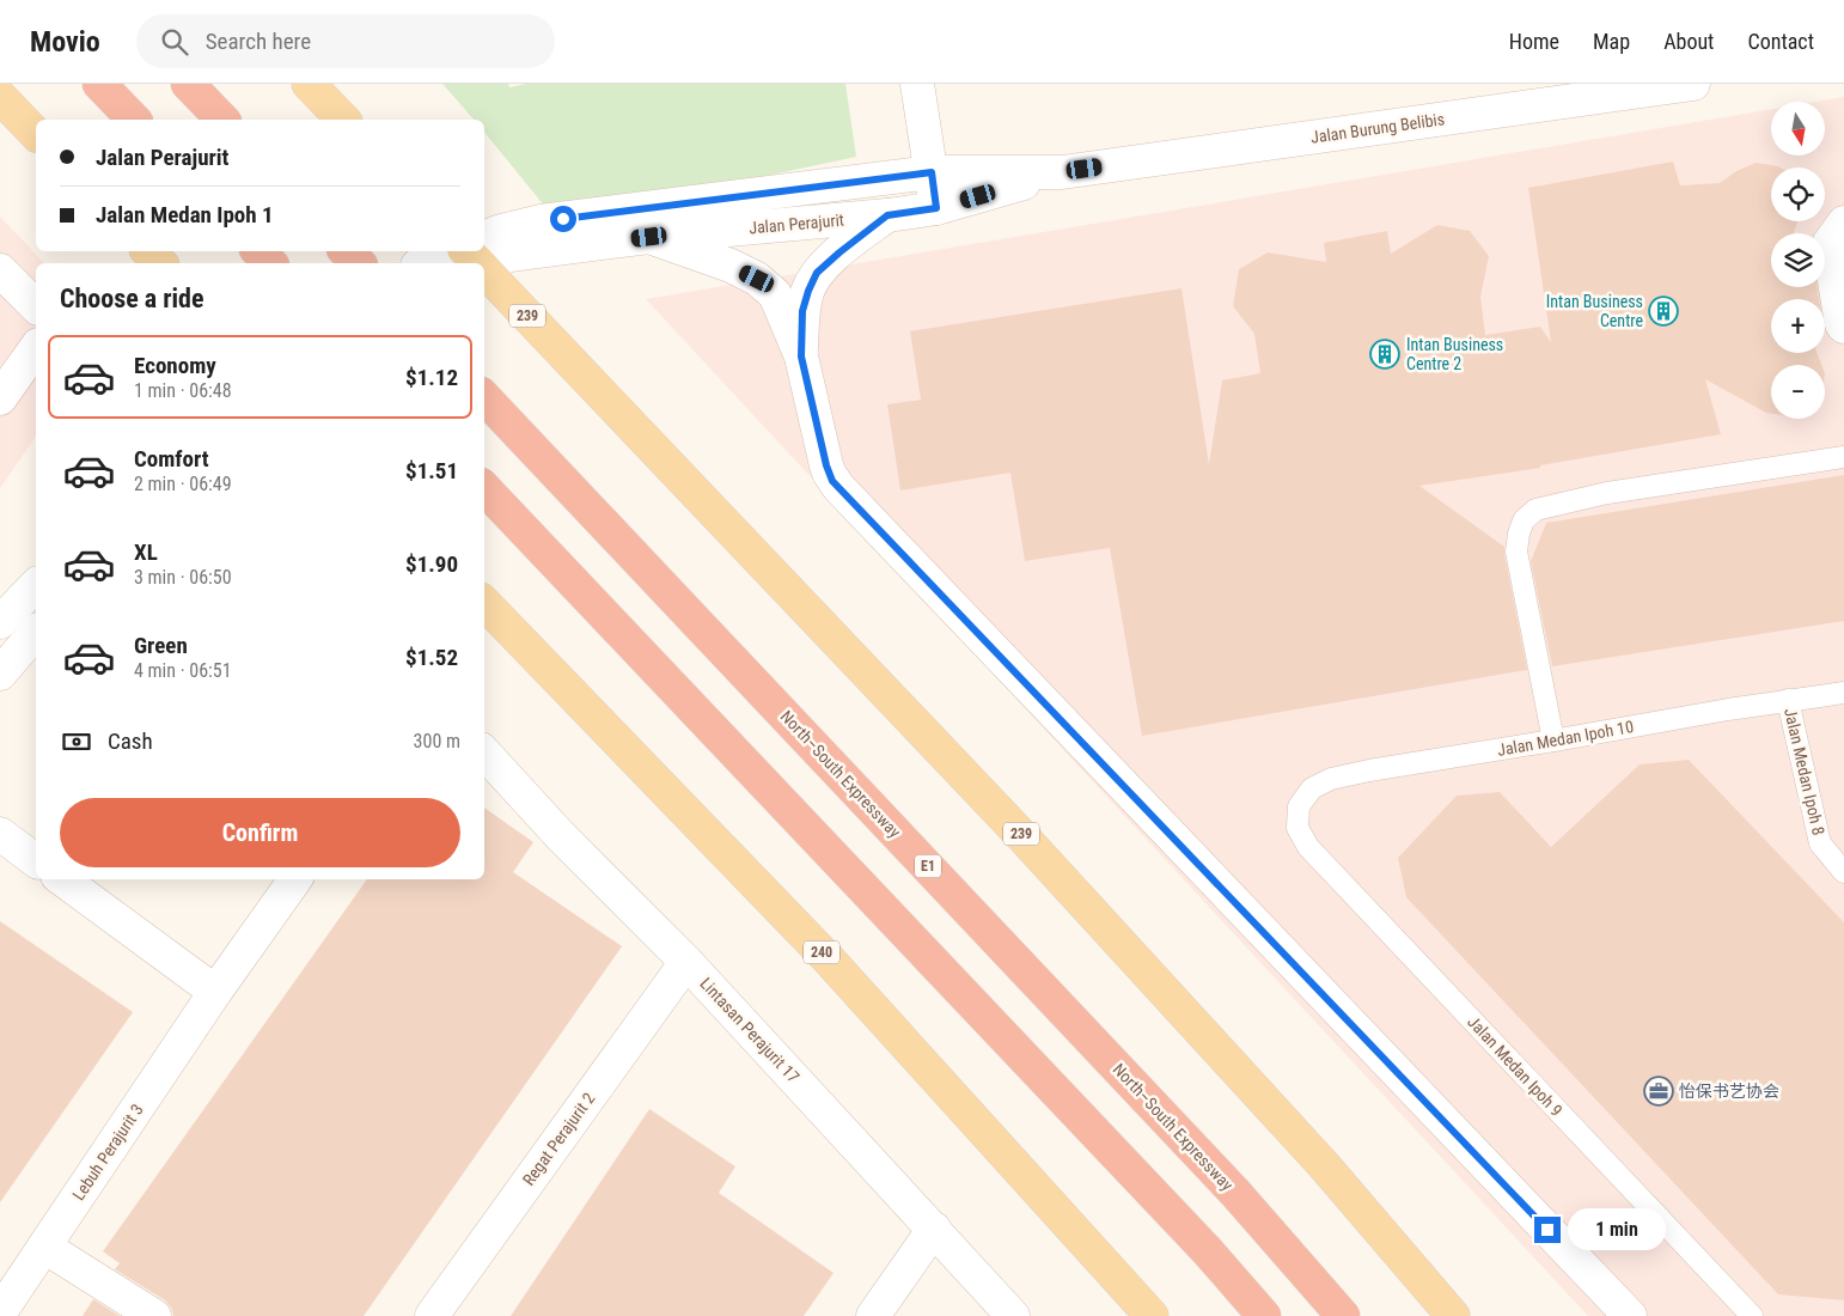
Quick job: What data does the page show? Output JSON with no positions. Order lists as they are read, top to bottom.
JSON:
{
  "streets": {
    "highway": ["North–South Expressway", "E1"],
    "main road": ["239", "240"],
    "street": [
      "Jalan Burung Belibis",
      "Jalan Perajurit",
      "Lintasan Perajurit 17",
      "Regat Perajurit 2",
      "Lebuh Perajurit 3"
    ],
    "lane": ["Jalan Medan Ipoh 10", "Jalan Medan Ipoh 8", "Jalan Medan Ipoh 9"]
  },
  "crossings": [
    ["Jalan Burung Belibis", "Jalan Perajurit"],
    ["Jalan Medan Ipoh 10", "Jalan Medan Ipoh 8"],
    ["Jalan Medan Ipoh 10", "Jalan Medan Ipoh 9"],
    ["Lintasan Perajurit 17", "Regat Perajurit 2"]
  ],
  "places": {
    "building": ["Intan Business Centre", "Intan Business Centre 2"],
    "office": ["怡保书艺协会"]
  },
  "north": "bottom",
  "page": {
    "header": "Movio",
    "search": "Search here",
    "nav": [
      "Home",
      "Map",
      "About",
      "Contact"
    ],
    "map_buttons": ["+", "−"],
    "banner": ["Jalan Perajurit", "Jalan Medan Ipoh 1"],
    "heading": "Choose a ride",
    "list": [
      {
        "name": "Economy",
        "note": "1 min · 06:48",
        "value": "$1.12"
      },
      {
        "name": "Comfort",
        "note": "2 min · 06:49",
        "value": "$1.51"
      },
      {
        "name": "XL",
        "note": "3 min · 06:50",
        "value": "$1.90"
      },
      {
        "name": "Green",
        "note": "4 min · 06:51",
        "value": "$1.52"
      }
    ],
    "pay": ["Cash", "300 m"],
    "buttons": "Confirm",
    "bubble": "1 min"
  }
}
